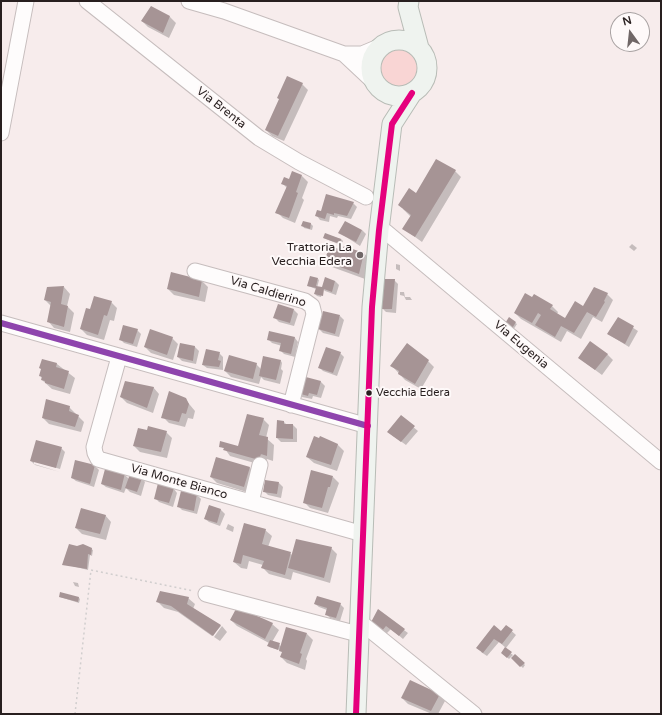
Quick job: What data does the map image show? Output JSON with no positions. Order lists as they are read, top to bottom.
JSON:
{
  "streets": {
    "street": [
      "Via Brenta",
      "Via Caldierino",
      "Via Eugenia",
      "Via Monte Bianco"
    ]
  },
  "places": ["Trattoria La Vecchia Edera", "Vecchia Edera"],
  "north": "top"
}
